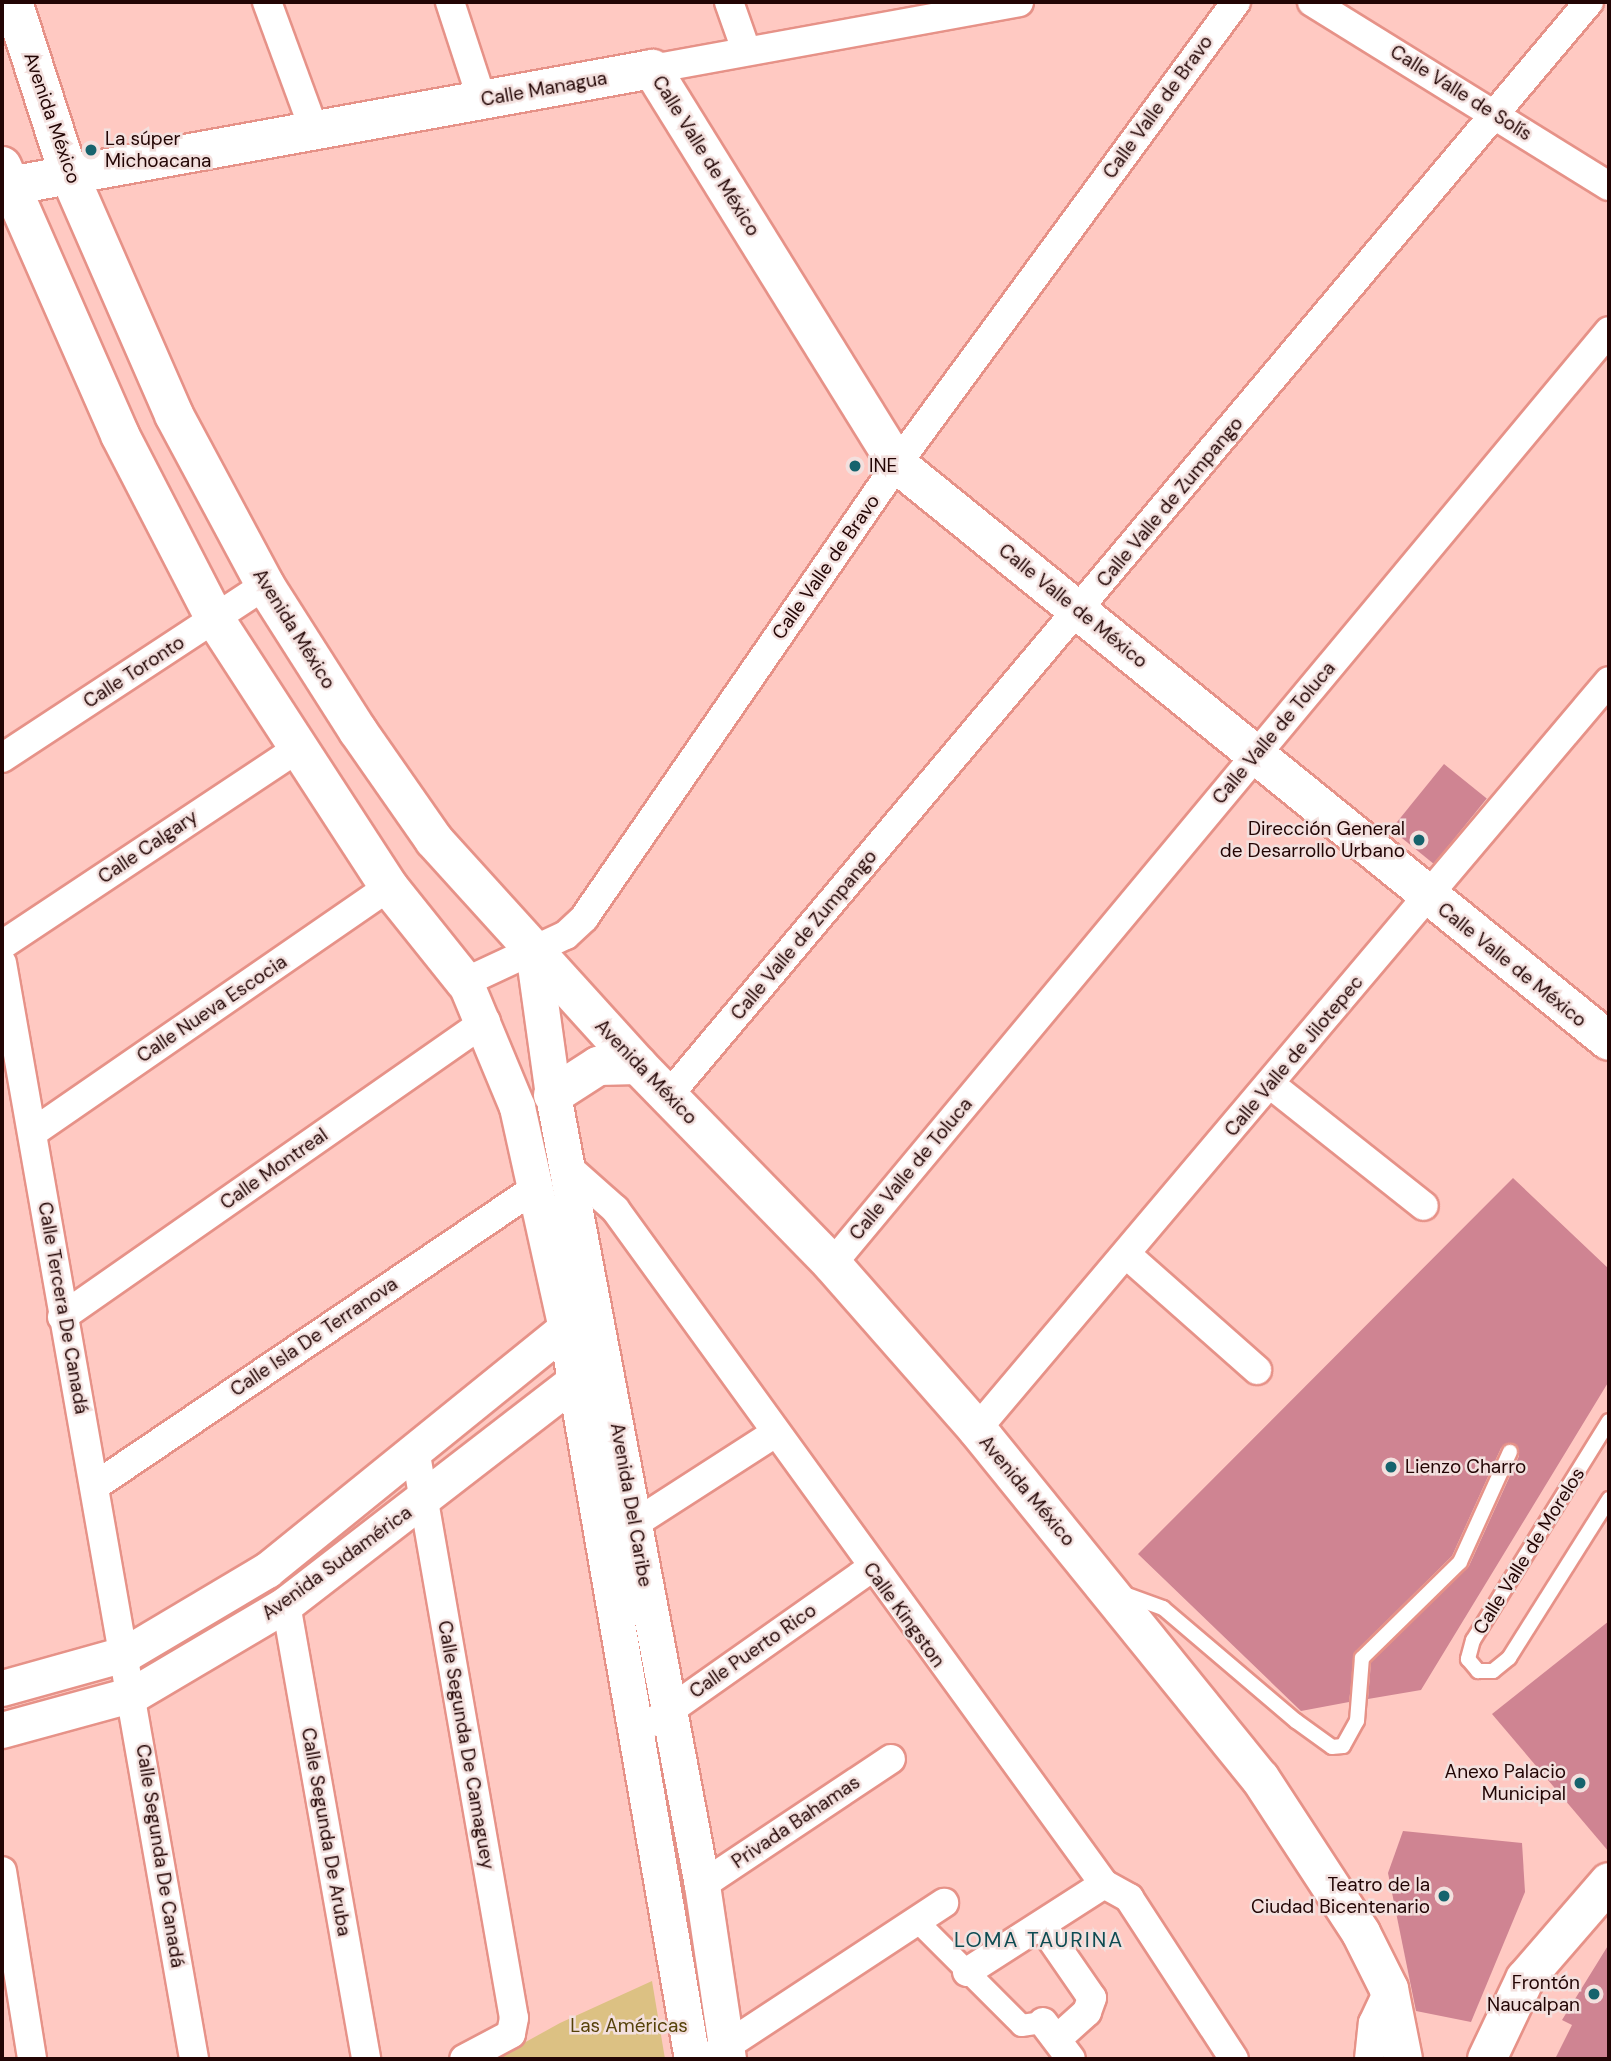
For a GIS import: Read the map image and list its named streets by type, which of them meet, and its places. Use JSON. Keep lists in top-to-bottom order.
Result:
{
  "streets": {
    "main road": ["Calle Managua", "Avenida México", "Calle Valle de México"],
    "street": [
      "Calle Valle de Solís",
      "Calle Valle de Bravo",
      "Calle Valle de Zumpango",
      "Calle Toronto",
      "Calle Valle de Toluca",
      "Calle Calgary",
      "Calle Nueva Escocia",
      "Calle Valle de Jilotepec",
      "Calle Montreal",
      "Calle Tercera De Canadá",
      "Calle Isla De Terranova",
      "Avenida Del Caribe",
      "Avenida Sudamérica",
      "Calle Kingston",
      "Calle Puerto Rico",
      "Calle Segunda De Camaguey",
      "Privada Bahamas",
      "Calle Segunda De Aruba",
      "Calle Segunda De Canadá"
    ],
    "lane": ["Calle Valle de Morelos"]
  },
  "crossings": [
    ["Calle Managua", "Avenida México"],
    ["Calle Managua", "Calle Valle de México"],
    ["Calle Valle de Solís", "Calle Valle de Zumpango"],
    ["Calle Valle de Bravo", "Avenida México"],
    ["Calle Valle de Bravo", "Calle Valle de México"],
    ["Calle Valle de Bravo", "Avenida Del Caribe"],
    ["Avenida México", "Calle Valle de Zumpango"],
    ["Avenida México", "Calle Toronto"],
    ["Avenida México", "Calle Valle de Toluca"],
    ["Avenida México", "Calle Valle de Jilotepec"],
    ["Avenida México", "Avenida Del Caribe"],
    ["Calle Valle de México", "Calle Valle de Zumpango"],
    ["Calle Valle de México", "Calle Valle de Toluca"],
    ["Calle Valle de México", "Calle Valle de Jilotepec"],
    ["Calle Nueva Escocia", "Calle Tercera De Canadá"],
    ["Calle Montreal", "Calle Tercera De Canadá"],
    ["Calle Montreal", "Avenida Del Caribe"],
    ["Calle Tercera De Canadá", "Calle Isla De Terranova"],
    ["Calle Tercera De Canadá", "Avenida Sudamérica"],
    ["Calle Tercera De Canadá", "Calle Segunda De Canadá"],
    ["Calle Isla De Terranova", "Avenida Del Caribe"],
    ["Avenida Del Caribe", "Avenida Sudamérica"],
    ["Avenida Del Caribe", "Calle Kingston"],
    ["Avenida Del Caribe", "Calle Puerto Rico"],
    ["Avenida Del Caribe", "Privada Bahamas"],
    ["Avenida Sudamérica", "Calle Segunda De Camaguey"],
    ["Avenida Sudamérica", "Calle Segunda De Aruba"],
    ["Avenida Sudamérica", "Calle Segunda De Canadá"],
    ["Calle Kingston", "Calle Puerto Rico"]
  ],
  "districts": ["LOMA TAURINA"],
  "parks": ["Las Américas"],
  "places": [
    "La súper Michoacana",
    "INE",
    "Dirección General de Desarrollo Urbano",
    "Lienzo Charro",
    "Anexo Palacio Municipal",
    "Teatro de la Ciudad Bicentenario",
    "Frontón Naucalpan"
  ]
}
